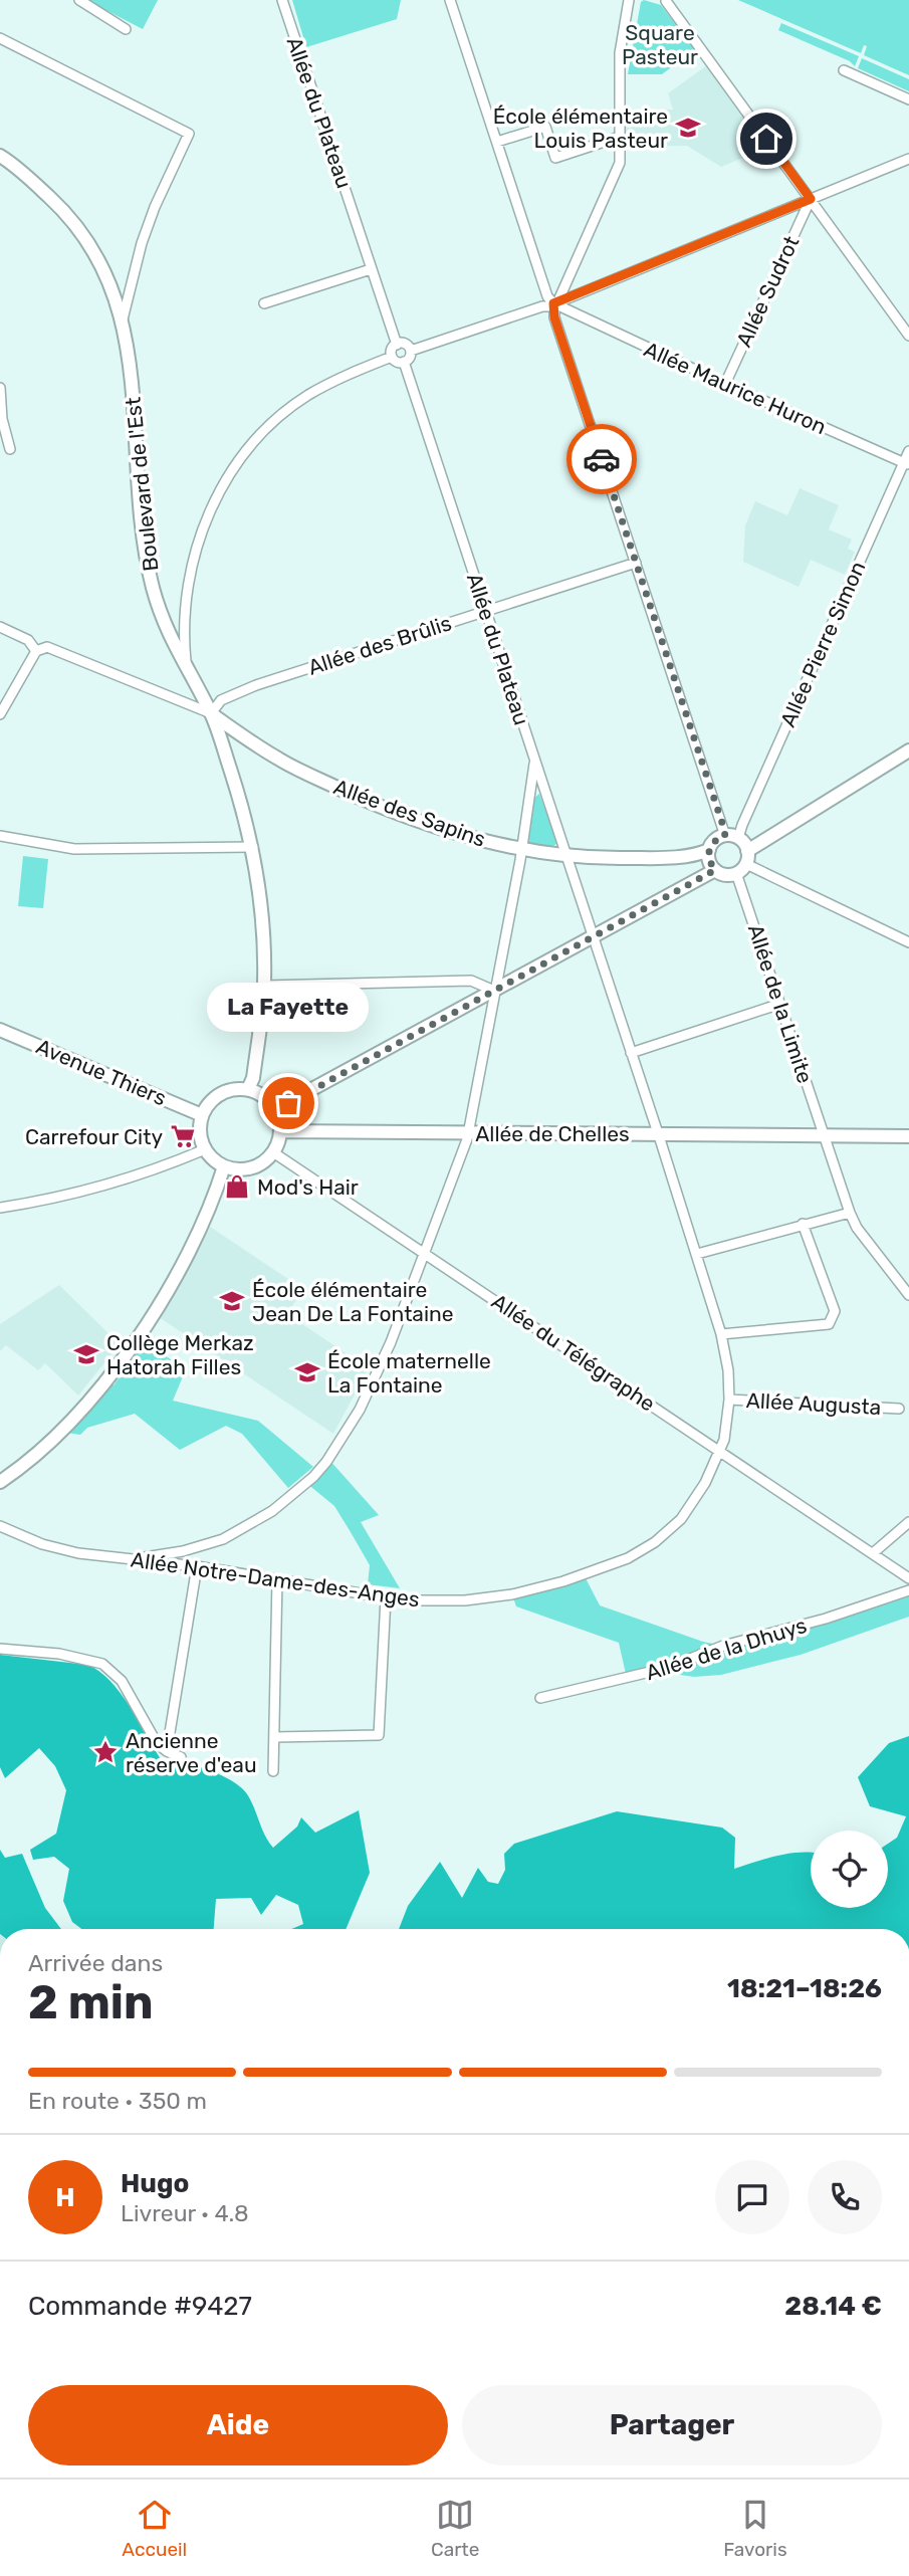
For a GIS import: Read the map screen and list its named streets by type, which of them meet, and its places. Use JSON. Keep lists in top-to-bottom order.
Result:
{
  "streets": {
    "main road": [
      "Boulevard de l'Est",
      "Allée des Sapins",
      "Avenue Thiers",
      "Allée de Chelles"
    ],
    "street": [
      "Allée du Plateau",
      "Allée Sudrot",
      "Allée Maurice Huron",
      "Allée Pierre Simon",
      "Allée des Brûlis",
      "Allée de la Limite",
      "Allée du Télégraphe",
      "Allée Augusta",
      "Allée Notre-Dame-des-Anges",
      "Allée de la Dhuys"
    ]
  },
  "crossings": [
    ["Allée du Plateau", "Allée des Brûlis"],
    ["Allée du Plateau", "Allée des Sapins"],
    ["Allée du Plateau", "Allée Notre-Dame-des-Anges"],
    ["Allée Sudrot", "Allée Maurice Huron"],
    ["Allée Maurice Huron", "Allée Pierre Simon"],
    ["Boulevard de l'Est", "Allée des Brûlis"],
    ["Boulevard de l'Est", "Allée des Sapins"],
    ["Boulevard de l'Est", "Avenue Thiers"],
    ["Boulevard de l'Est", "Allée de Chelles"],
    ["Boulevard de l'Est", "Allée du Télégraphe"],
    ["Allée Pierre Simon", "Allée des Sapins"],
    ["Allée Pierre Simon", "Allée de la Limite"],
    ["Allée des Brûlis", "Allée des Sapins"],
    ["Allée des Sapins", "Allée de la Limite"],
    ["Allée de la Limite", "Allée de Chelles"],
    ["Avenue Thiers", "Allée de Chelles"],
    ["Avenue Thiers", "Allée du Télégraphe"],
    ["Allée de Chelles", "Allée du Télégraphe"],
    ["Allée de Chelles", "Allée Notre-Dame-des-Anges"],
    ["Allée du Télégraphe", "Allée Notre-Dame-des-Anges"],
    ["Allée Augusta", "Allée Notre-Dame-des-Anges"]
  ],
  "parks": ["Square Pasteur"],
  "places": {
    "school or university": [
      "École élémentaire Louis Pasteur",
      "École élémentaire Jean De La Fontaine",
      "Collège Merkaz Hatorah Filles",
      "École maternelle La Fontaine"
    ],
    "other": ["La Fayette"],
    "supermarket": ["Carrefour City"],
    "shop": ["Mod's Hair"],
    "place": ["Ancienne réserve d'eau"]
  },
  "page": {
    "bubble": "La Fayette",
    "heading": ["2 min", "Arrivée dans", "18:21–18:26"],
    "panel": [
      "Hugo",
      "Livreur · 4.8",
      "Commande #9427",
      "28.14 €"
    ],
    "bar": "En route · 350 m",
    "round": "H",
    "buttons": ["Aide", "Partager"],
    "tabs": ["Accueil", "Carte", "Favoris"]
  }
}
